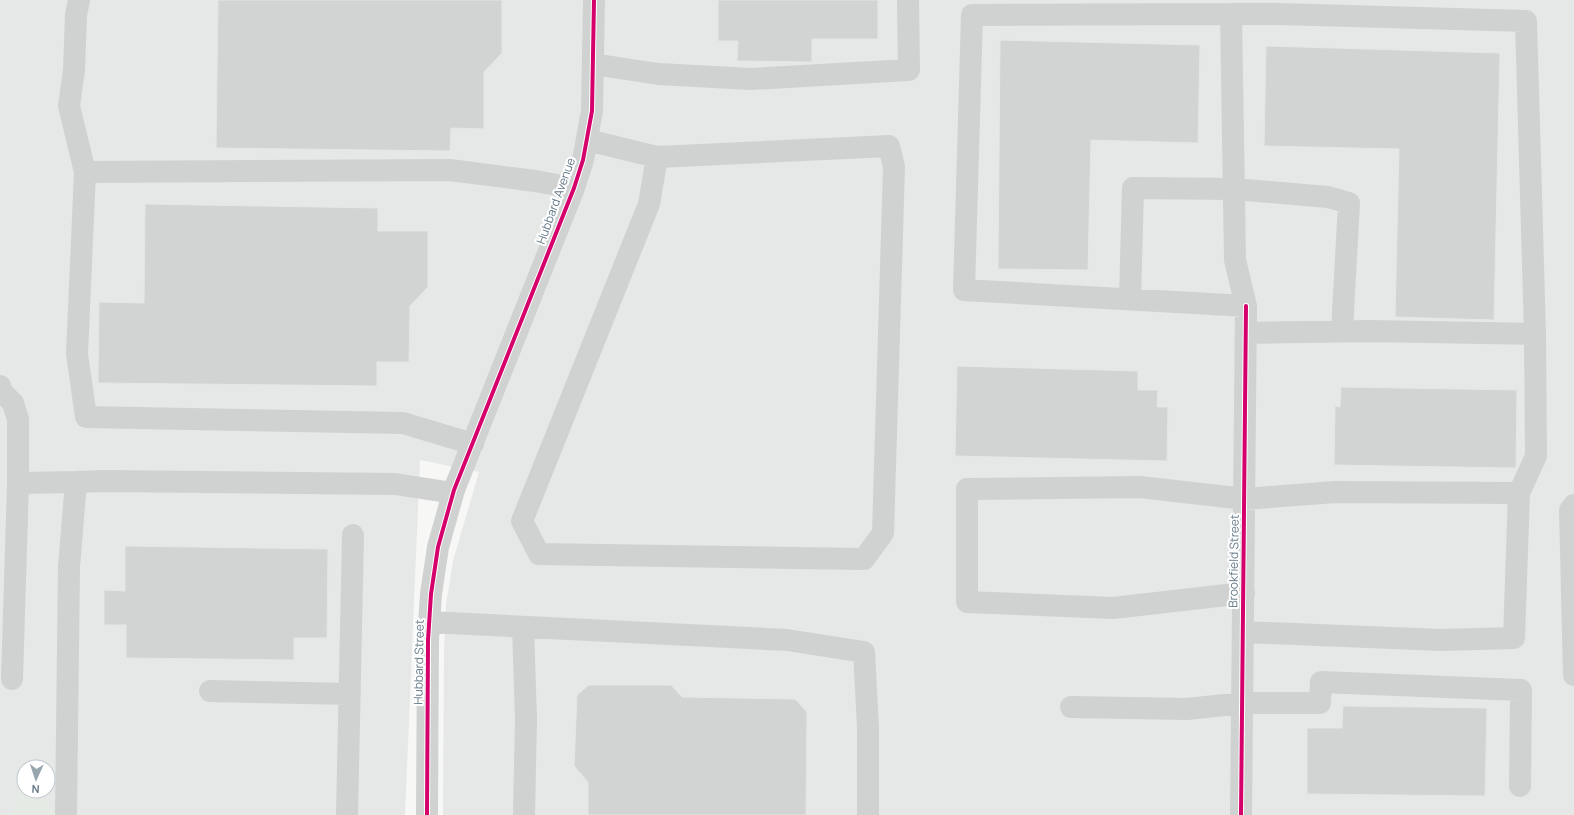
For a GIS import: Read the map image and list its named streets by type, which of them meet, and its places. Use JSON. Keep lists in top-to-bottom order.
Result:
{
  "streets": {
    "street": ["Hubbard Avenue", "Brookfield Street", "Hubbard Street"]
  },
  "crossings": [
    ["Hubbard Avenue", "Hubbard Street"]
  ],
  "north": "bottom"
}
